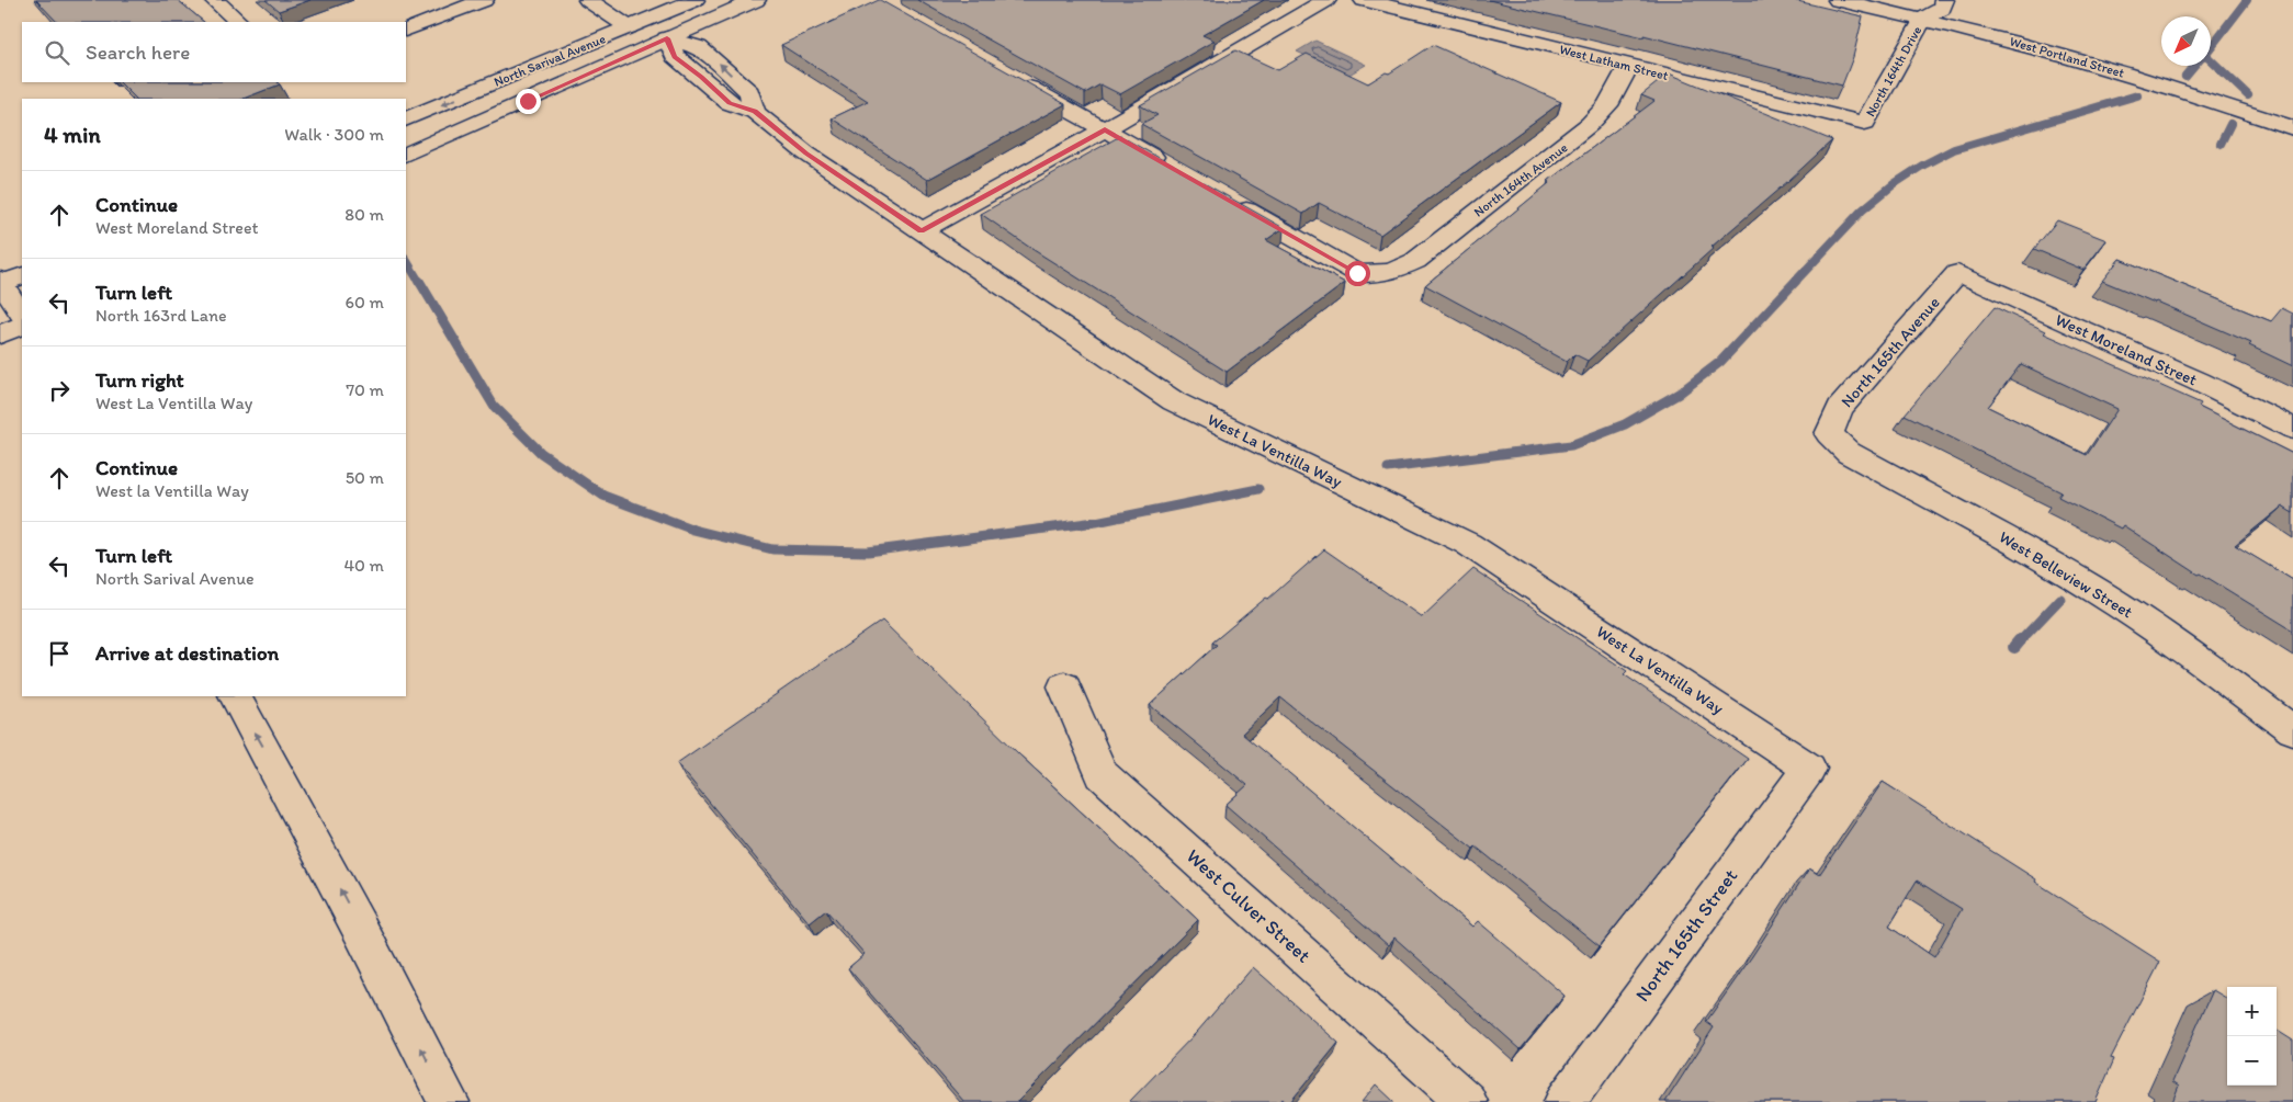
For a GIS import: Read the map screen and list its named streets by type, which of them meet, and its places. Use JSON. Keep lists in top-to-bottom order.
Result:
{
  "streets": {
    "street": [
      "West Portland Street",
      "North Sarival Avenue",
      "West Latham Street",
      "North 164th Drive",
      "North 164th Avenue",
      "West Moreland Street",
      "North 165th Avenue",
      "West La Ventilla Way",
      "West Belleview Street",
      "West Culver Street",
      "North 165th Street"
    ]
  },
  "crossings": [
    ["West Portland Street", "North 164th Drive"],
    ["North Sarival Avenue", "West La Ventilla Way"],
    ["West Latham Street", "North 164th Drive"],
    ["West Latham Street", "North 164th Avenue"],
    ["West Moreland Street", "North 165th Avenue"],
    ["North 165th Avenue", "West Belleview Street"],
    ["West La Ventilla Way", "North 165th Street"]
  ],
  "north": "bottom left",
  "page": {
    "search": "Search here",
    "heading": ["4 min", "Walk · 300 m"],
    "list": [
      ["Continue", "West Moreland Street", "80 m"],
      ["Turn left", "North 163rd Lane", "60 m"],
      ["Turn right", "West La Ventilla Way", "70 m"],
      ["Continue", "West la Ventilla Way", "50 m"],
      ["Turn left", "North Sarival Avenue", "40 m"],
      "Arrive at destination"
    ],
    "map_buttons": ["+", "−"]
  }
}
